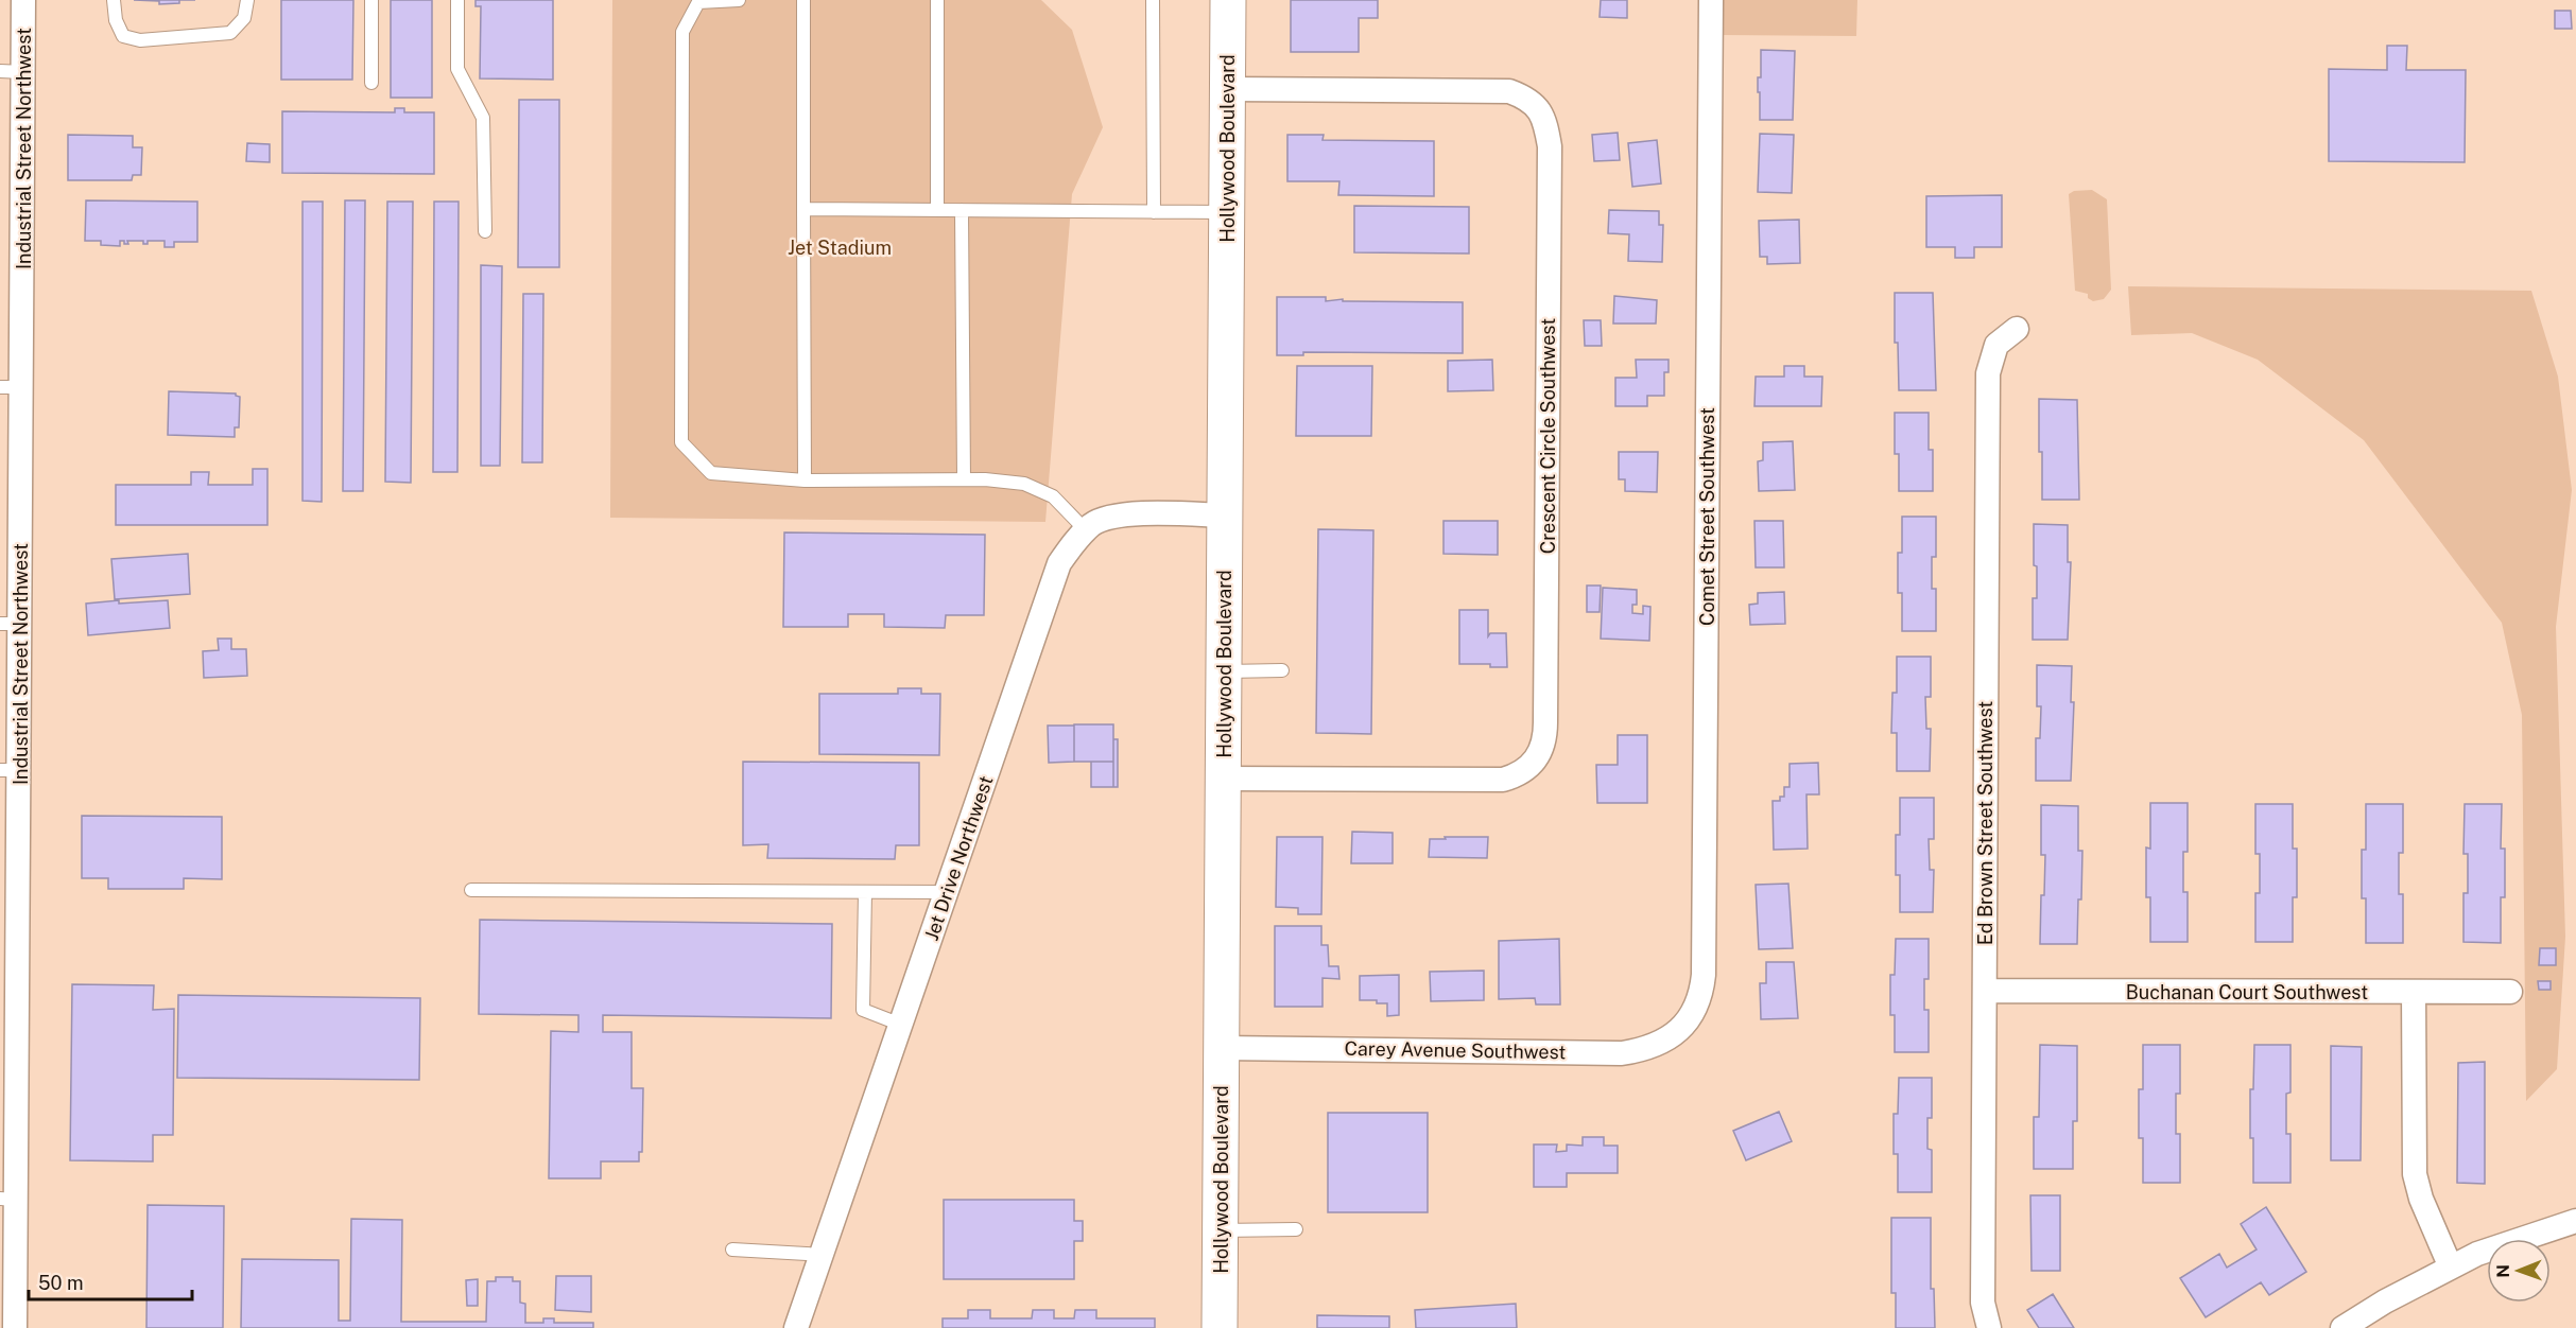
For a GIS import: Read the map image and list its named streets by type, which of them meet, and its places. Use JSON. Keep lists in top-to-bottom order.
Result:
{
  "streets": {
    "street": [
      "Industrial Street Northwest",
      "Hollywood Boulevard",
      "Crescent Circle Southwest",
      "Comet Street Southwest",
      "Ed Brown Street Southwest",
      "Jet Drive Northwest",
      "Buchanan Court Southwest",
      "Carey Avenue Southwest"
    ]
  },
  "crossings": [
    ["Hollywood Boulevard", "Crescent Circle Southwest"],
    ["Hollywood Boulevard", "Jet Drive Northwest"],
    ["Hollywood Boulevard", "Carey Avenue Southwest"],
    ["Comet Street Southwest", "Carey Avenue Southwest"],
    ["Ed Brown Street Southwest", "Buchanan Court Southwest"]
  ],
  "parks": ["Jet Stadium"],
  "scale_bar": "50 m",
  "north": "left"
}
